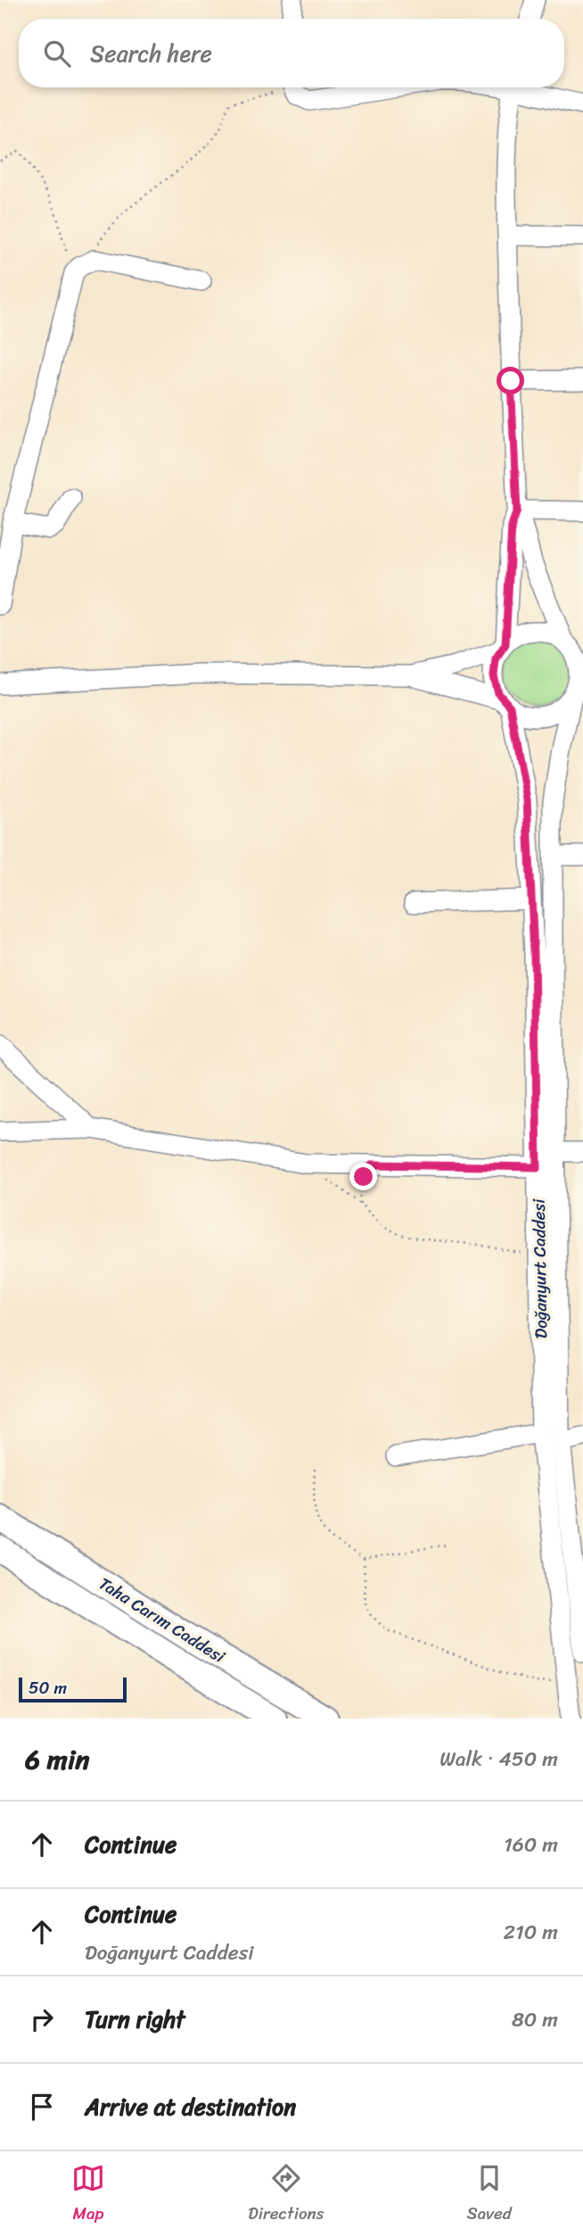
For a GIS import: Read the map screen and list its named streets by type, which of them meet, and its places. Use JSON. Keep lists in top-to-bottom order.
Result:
{
  "streets": {
    "main road": ["Taha Carım Caddesi"],
    "street": ["Doğanyurt Caddesi"]
  },
  "scale_bar": "50 m",
  "page": {
    "search": "Search here",
    "scale": "50 m",
    "heading": ["6 min", "Walk · 450 m"],
    "list": [
      ["Continue", "160 m"],
      ["Continue", "Doğanyurt Caddesi", "210 m"],
      ["Turn right", "80 m"],
      "Arrive at destination"
    ],
    "nav": ["Map", "Directions", "Saved"]
  }
}
